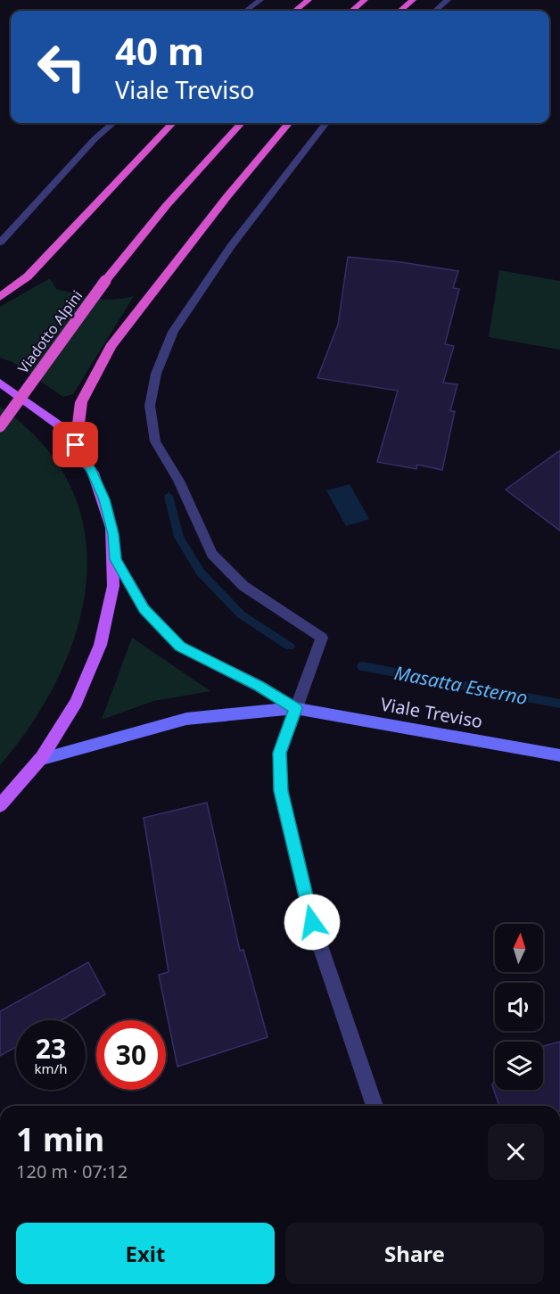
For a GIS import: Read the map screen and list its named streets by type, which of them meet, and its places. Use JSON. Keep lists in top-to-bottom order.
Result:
{
  "streets": {
    "highway": ["Viadotto Alpini"],
    "main road": ["Viale Treviso"]
  },
  "water": ["Masatta Esterno"],
  "north": "top",
  "page": {
    "turn": ["40 m", "Viale Treviso"],
    "speed": "23 km/h",
    "limit": "30",
    "heading": ["1 min", "120 m · 07:12"],
    "buttons": ["Exit", "Share"]
  }
}
